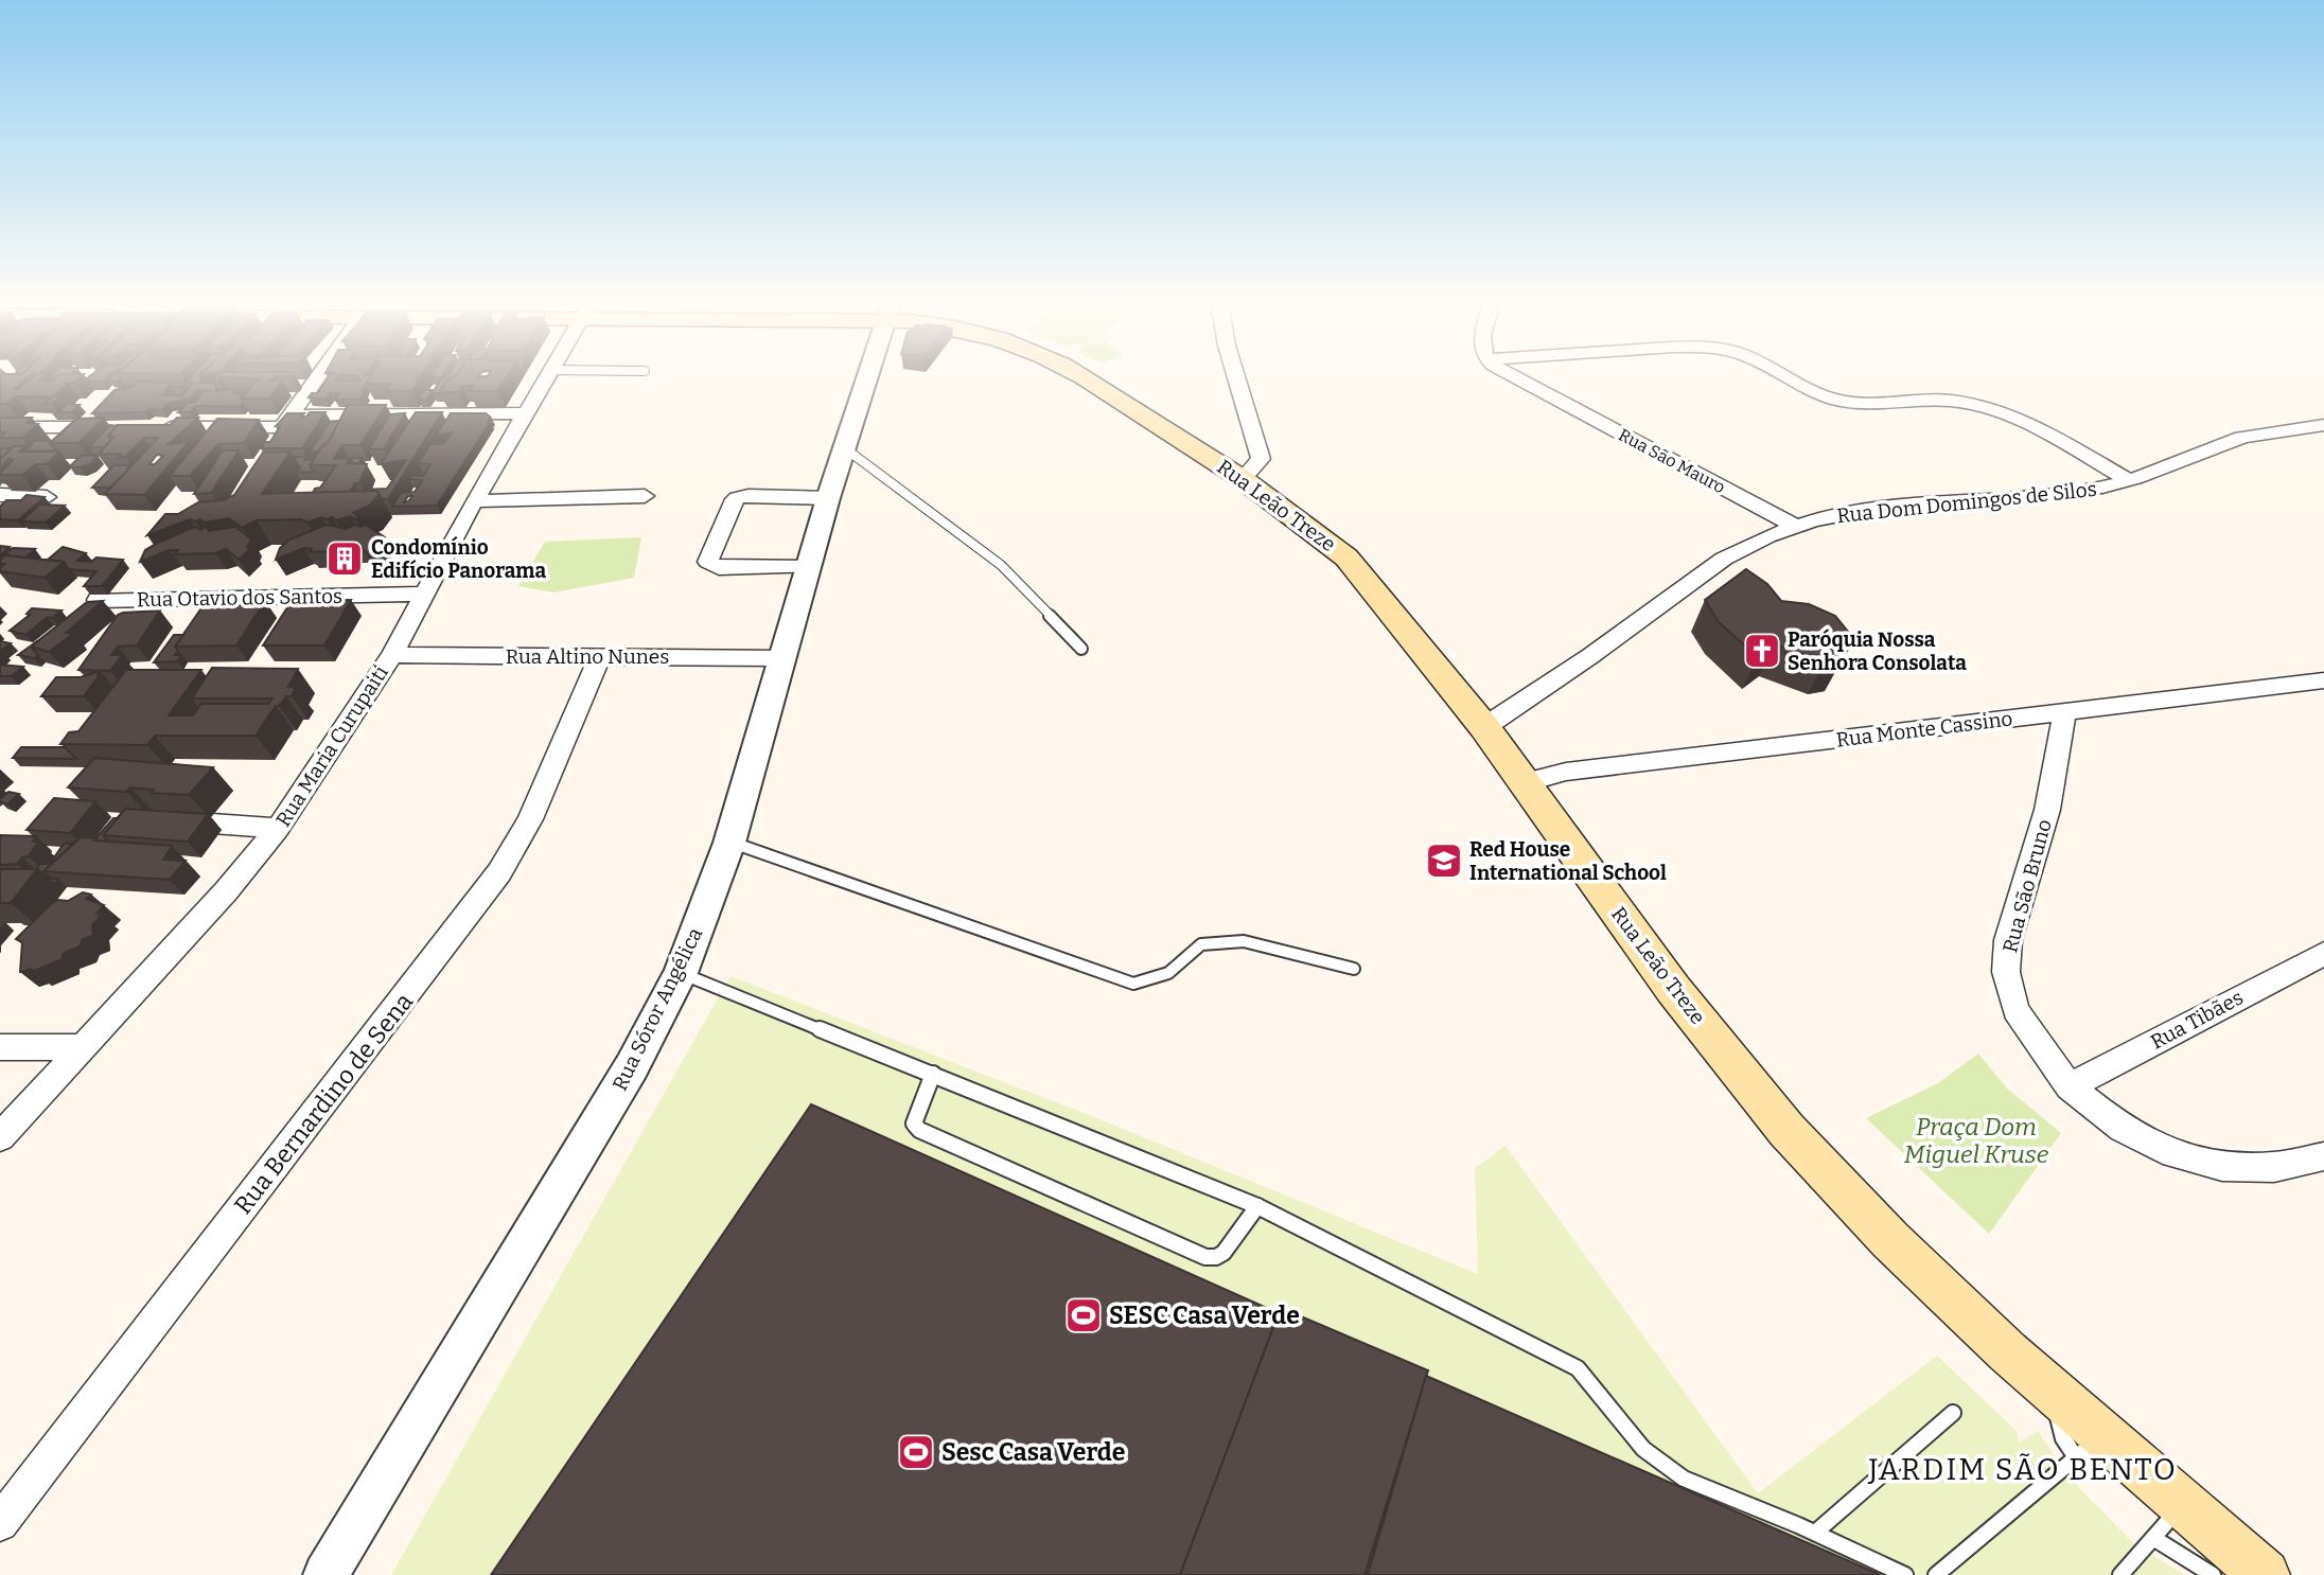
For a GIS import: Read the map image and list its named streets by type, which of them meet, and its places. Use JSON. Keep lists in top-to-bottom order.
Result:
{
  "streets": {
    "main road": ["Rua Leão Treze"],
    "street": [
      "Rua São Mauro",
      "Rua Dom Domingos de Silos",
      "Rua Otavio dos Santos",
      "Rua Altino Nunes",
      "Rua Monte Cassino",
      "Rua Maria Curupaiti",
      "Rua São Bruno",
      "Rua Sóror Angélica",
      "Rua Tibães",
      "Rua Bernardino de Sena"
    ]
  },
  "crossings": [
    ["Rua São Mauro", "Rua Dom Domingos de Silos"],
    ["Rua Dom Domingos de Silos", "Rua Leão Treze"],
    ["Rua Leão Treze", "Rua Monte Cassino"],
    ["Rua Otavio dos Santos", "Rua Maria Curupaiti"],
    ["Rua Altino Nunes", "Rua Maria Curupaiti"],
    ["Rua Altino Nunes", "Rua Sóror Angélica"],
    ["Rua Altino Nunes", "Rua Bernardino de Sena"],
    ["Rua Monte Cassino", "Rua São Bruno"],
    ["Rua São Bruno", "Rua Tibães"]
  ],
  "districts": ["JARDIM SÃO BENTO"],
  "parks": ["Praça Dom Miguel Kruse"],
  "places": {
    "building": ["Condomínio Edifício Panorama"],
    "church": ["Paróquia Nossa Senhora Consolata"],
    "school or university": ["Red House International School"],
    "sports": ["SESC Casa Verde", "Sesc Casa Verde"]
  }
}
